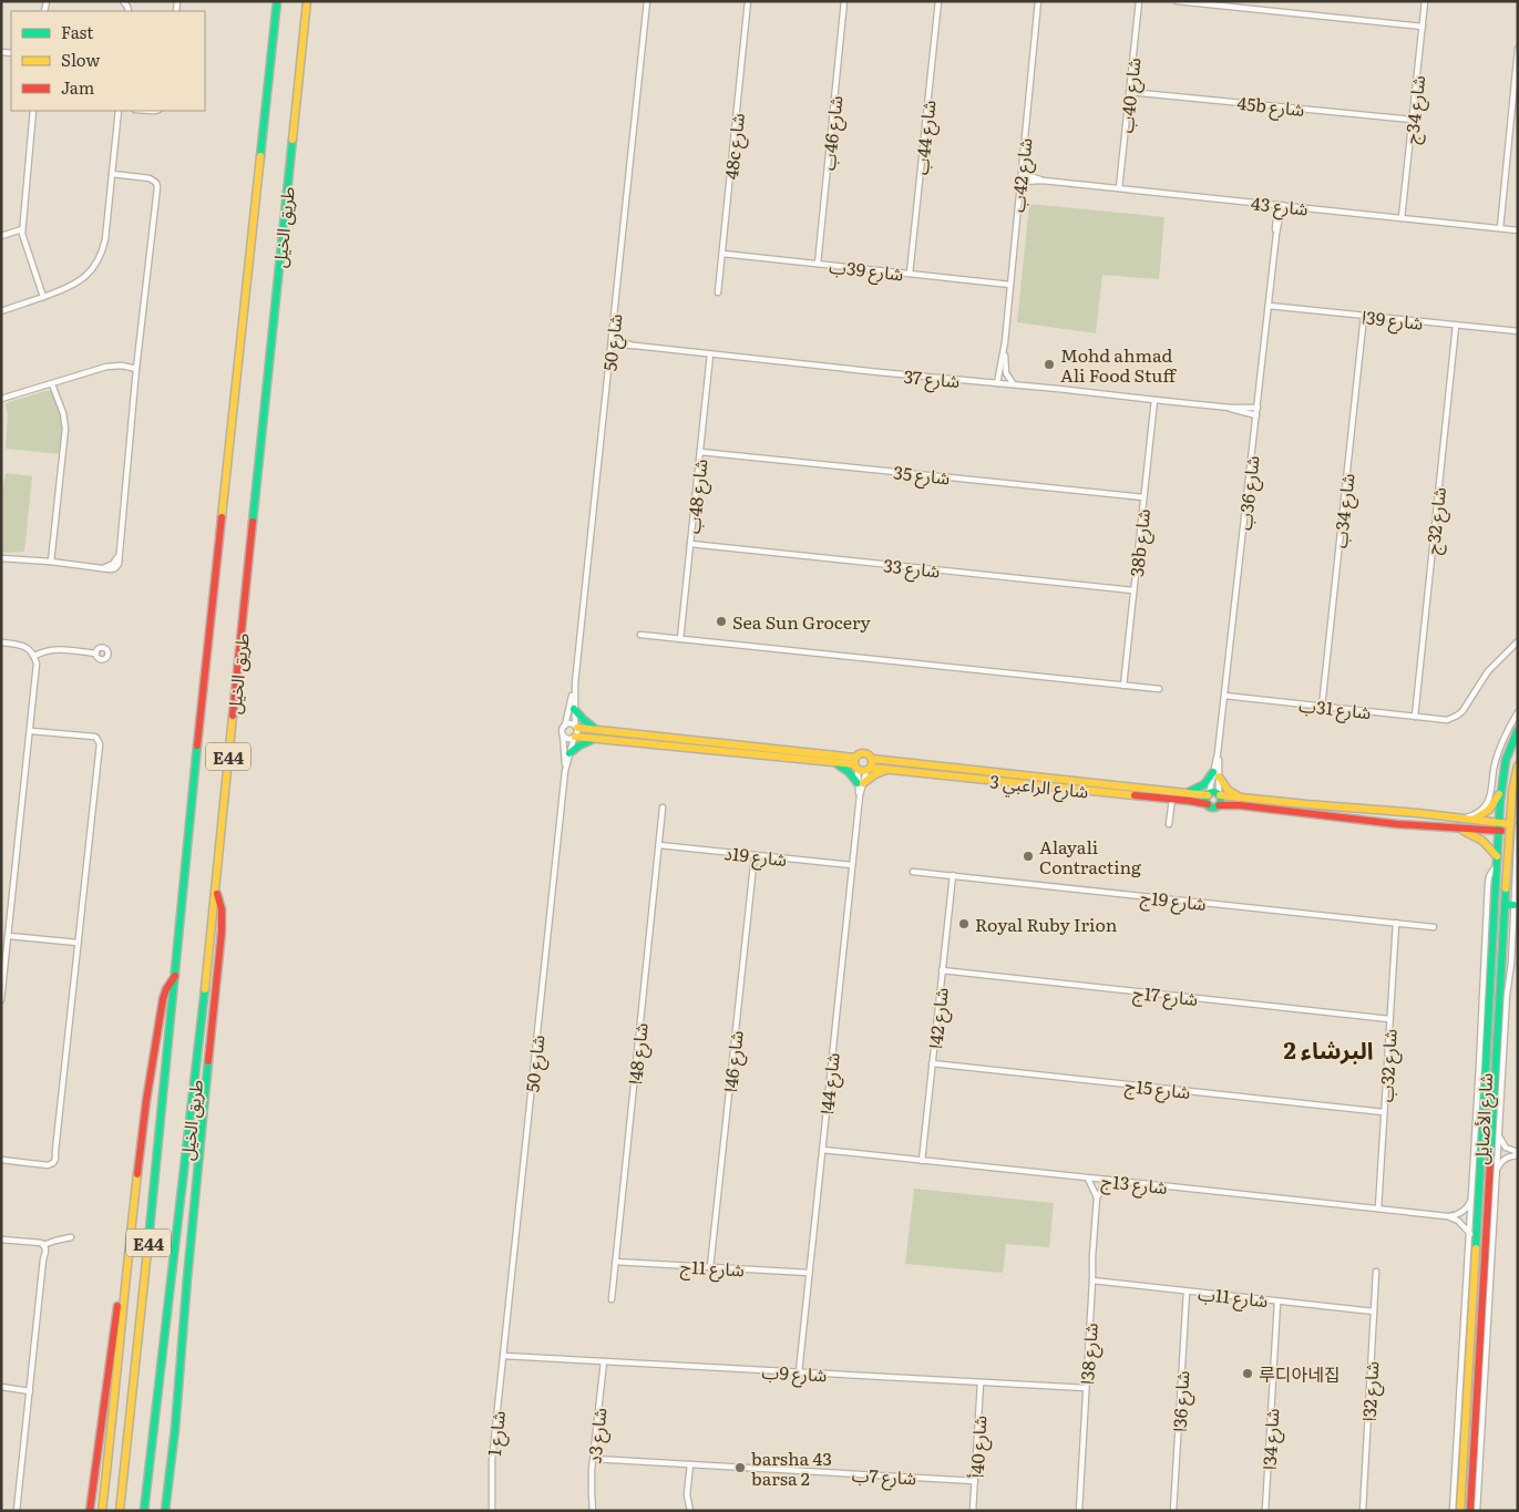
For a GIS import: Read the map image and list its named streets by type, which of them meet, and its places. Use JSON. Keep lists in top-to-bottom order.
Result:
{
  "streets": {
    "main road": [
      "طريق الخيل",
      "E44",
      "شارع الراعبي 3",
      "شارع الأصايل"
    ],
    "street": [
      "شارع 40ب",
      "45b شارع",
      "شارع 34ج",
      "شارع 46ب",
      "شارع 44ب",
      "48c شارع",
      "شارع 42ب",
      "شارع 43",
      "شارع 39ب",
      "شارع 39ا",
      "شارع 50",
      "شارع 37",
      "شارع 35",
      "شارع 36ب",
      "شارع 48ب",
      "شارع 34ب",
      "شارع 32ج",
      "38b شارع",
      "شارع 33",
      "شارع 31ب",
      "شارع 19د",
      "شارع 19ج",
      "شارع 17ج",
      "شارع 42ا",
      "شارع 48ا",
      "شارع 46ا",
      "شارع 32ب",
      "شارع 44ا",
      "شارع 15ج",
      "شارع 13ج",
      "شارع 11ج",
      "شارع 11ب",
      "شارع 38ا",
      "شارع 9ب",
      "شارع 32ا",
      "شارع 36ا",
      "شارع 1",
      "شارع 3د",
      "شارع 34ا",
      "شارع 40أ",
      "شارع 7ب"
    ]
  },
  "crossings": [
    ["شارع 40ب", "45b شارع"],
    ["شارع 40ب", "شارع 43"],
    ["45b شارع", "شارع 34ج"],
    ["شارع 34ج", "شارع 43"],
    ["شارع 46ب", "شارع 39ب"],
    ["شارع 44ب", "شارع 39ب"],
    ["48c شارع", "شارع 39ب"],
    ["شارع 42ب", "شارع 43"],
    ["شارع 42ب", "شارع 39ب"],
    ["شارع 42ب", "شارع 37"],
    ["شارع 43", "شارع 36ب"],
    ["شارع 39ا", "شارع 36ب"],
    ["شارع 39ا", "شارع 34ب"],
    ["شارع 39ا", "شارع 32ج"],
    ["شارع 50", "شارع 37"],
    ["شارع 50", "شارع 9ب"],
    ["شارع 50", "شارع 1"],
    ["شارع 37", "شارع 36ب"],
    ["شارع 37", "شارع 48ب"],
    ["شارع 37", "38b شارع"],
    ["شارع 35", "شارع 48ب"],
    ["شارع 35", "38b شارع"],
    ["شارع 36ب", "شارع 31ب"],
    ["شارع 36ب", "شارع الراعبي 3"],
    ["شارع 48ب", "شارع 33"],
    ["شارع 34ب", "شارع 31ب"],
    ["شارع 32ج", "شارع 31ب"],
    ["38b شارع", "شارع 33"],
    ["شارع الراعبي 3", "شارع 44ا"],
    ["شارع 19د", "شارع 48ا"],
    ["شارع 19د", "شارع 46ا"],
    ["شارع 19د", "شارع 44ا"],
    ["شارع 19ج", "شارع 42ا"],
    ["شارع 19ج", "شارع 32ب"],
    ["شارع 17ج", "شارع 42ا"],
    ["شارع 17ج", "شارع 32ب"],
    ["شارع 42ا", "شارع 15ج"],
    ["شارع 42ا", "شارع 13ج"],
    ["شارع 48ا", "شارع 11ج"],
    ["شارع 46ا", "شارع 11ج"],
    ["شارع 32ب", "شارع 15ج"],
    ["شارع 32ب", "شارع 13ج"],
    ["شارع 44ا", "شارع 13ج"],
    ["شارع 44ا", "شارع 11ج"],
    ["شارع 44ا", "شارع 9ب"],
    ["شارع 13ج", "شارع 38ا"],
    ["شارع 11ب", "شارع 38ا"],
    ["شارع 11ب", "شارع 32ا"],
    ["شارع 11ب", "شارع 36ا"],
    ["شارع 11ب", "شارع 34ا"],
    ["شارع 38ا", "شارع 9ب"],
    ["شارع 9ب", "شارع 1"],
    ["شارع 9ب", "شارع 3د"],
    ["شارع 9ب", "شارع 40أ"],
    ["شارع 3د", "شارع 7ب"],
    ["شارع 40أ", "شارع 7ب"]
  ],
  "districts": ["البرشاء 2"],
  "places": [
    "Mohd ahmad Ali Food Stuff",
    "Sea Sun Grocery",
    "Alayali Contracting",
    "Royal Ruby Irion",
    "루디아네집",
    "barsha 43 barsa 2"
  ],
  "legend": ["Fast", "Slow", "Jam"]
}
